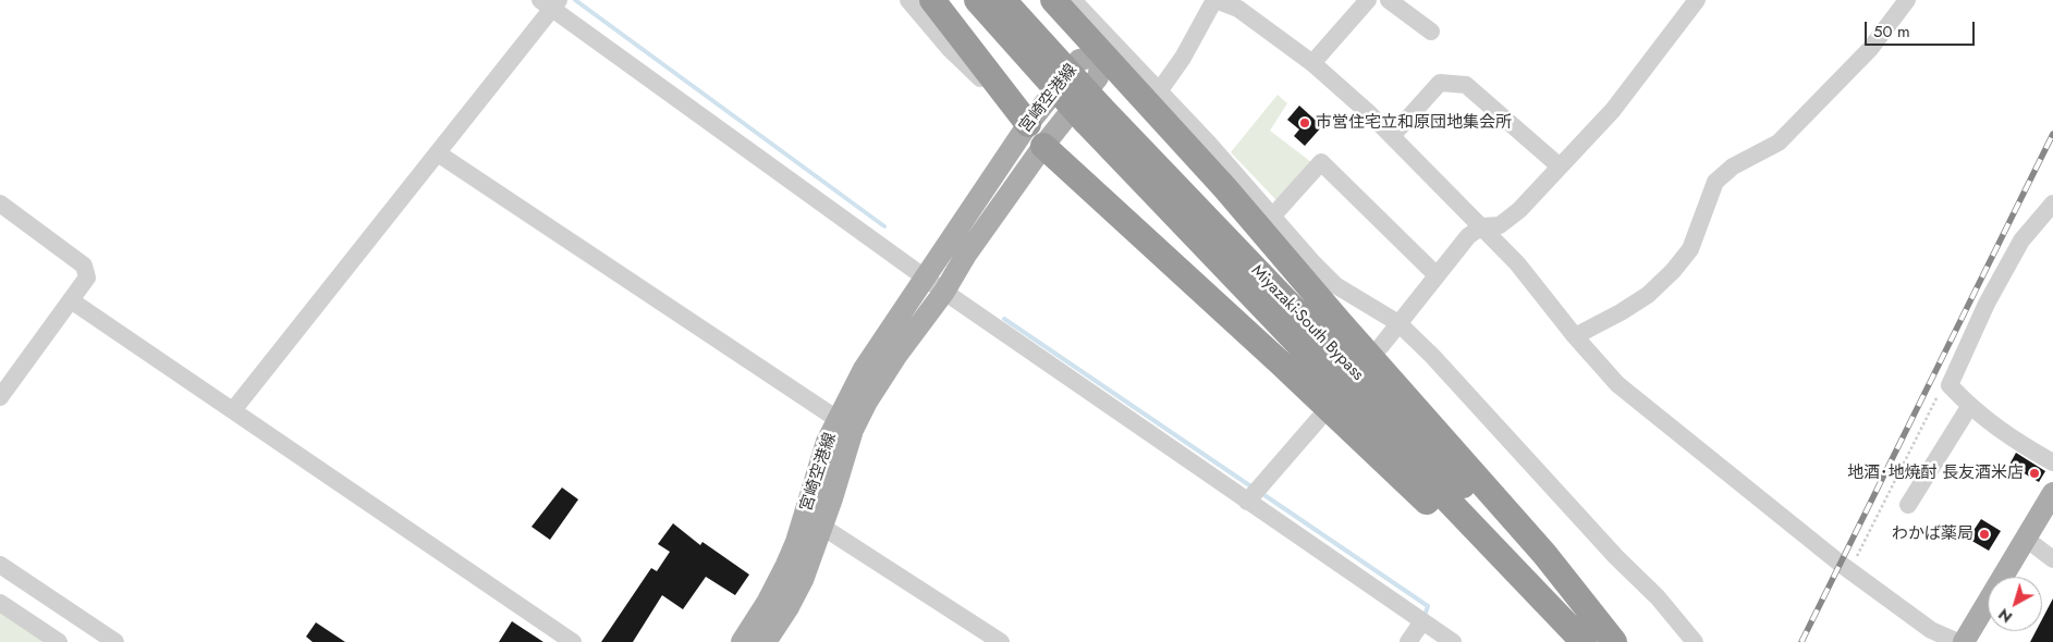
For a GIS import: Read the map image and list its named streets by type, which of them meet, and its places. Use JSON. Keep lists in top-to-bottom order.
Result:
{
  "streets": {
    "highway": ["Miyazaki-South Bypass"],
    "main road": ["宮崎空港線"]
  },
  "places": ["市営住宅立和原団地集会所", "地酒･地焼酎 長友酒米店", "わかば薬局"],
  "scale_bar": "50 m",
  "north": "bottom left"
}
